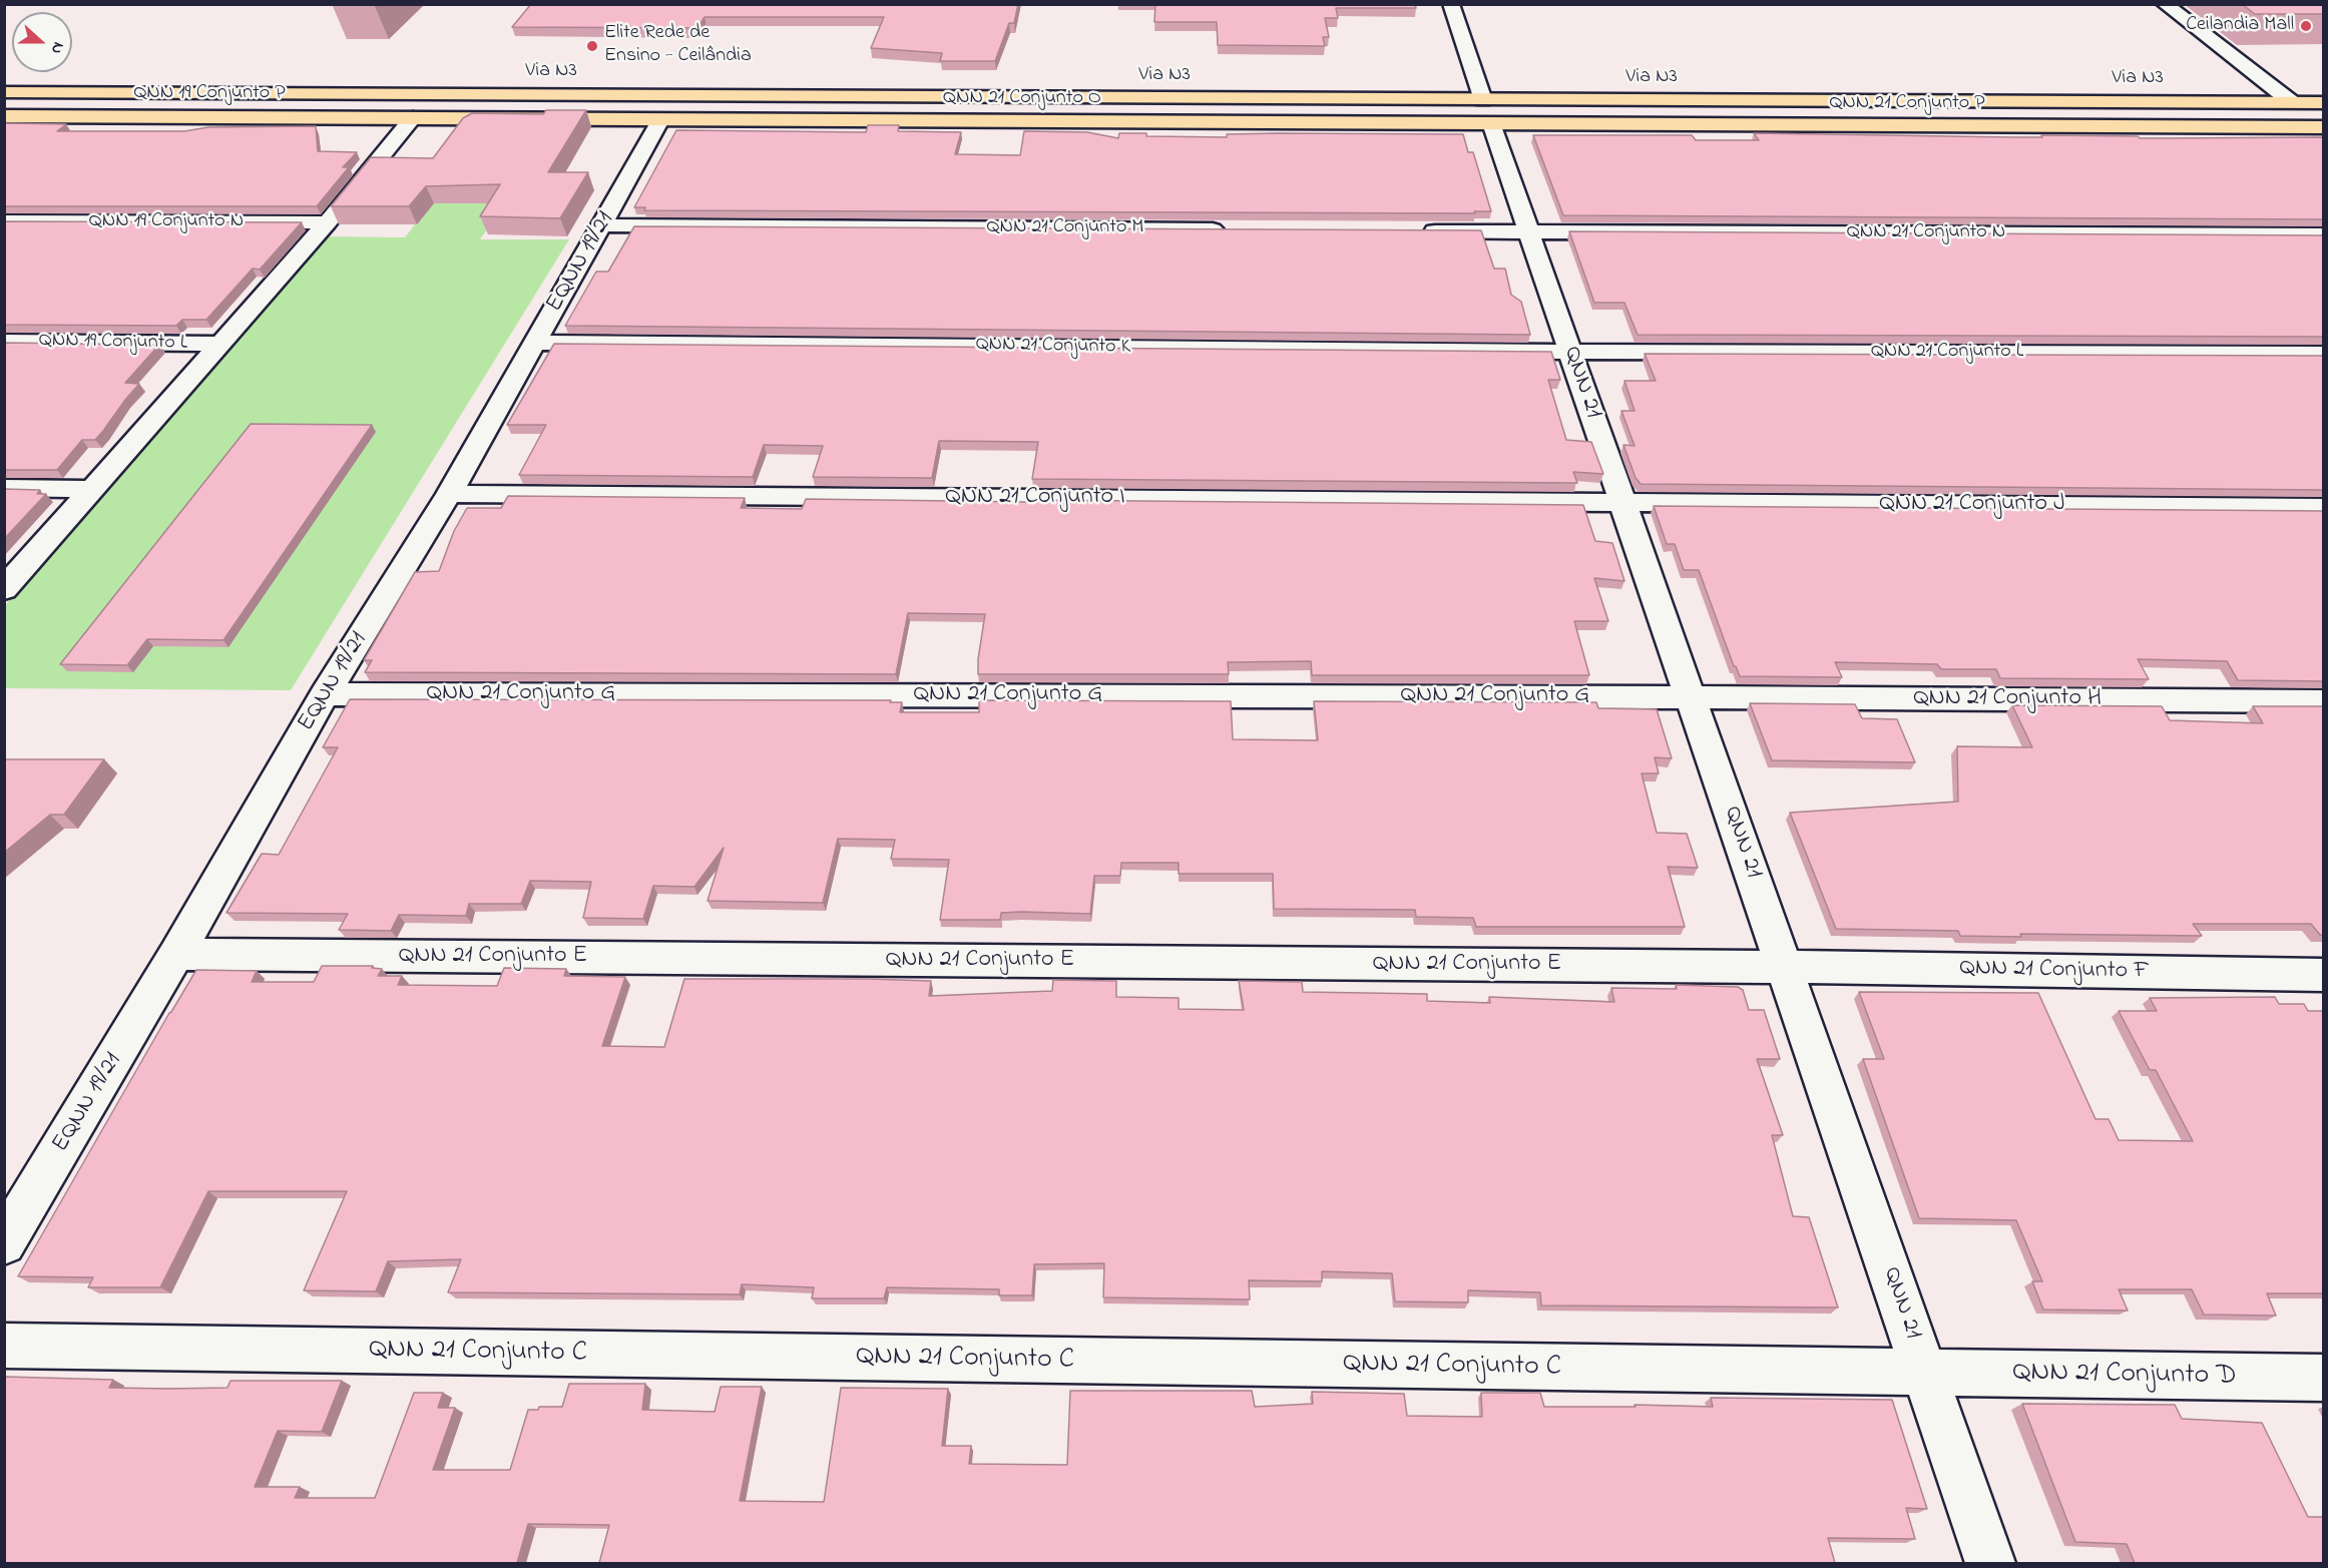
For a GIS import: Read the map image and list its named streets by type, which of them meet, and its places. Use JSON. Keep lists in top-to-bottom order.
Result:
{
  "streets": {
    "main road": [
      "Via N3",
      "QNN 19 Conjunto P",
      "QNN 21 Conjunto O",
      "QNN 21 Conjunto P"
    ],
    "street": [
      "QNN 19 Conjunto N",
      "QNN 21 Conjunto M",
      "QNN 21 Conjunto N",
      "EQNN 19/21",
      "QNN 19 Conjunto L",
      "QNN 21 Conjunto K",
      "QNN 21 Conjunto L",
      "QNN 21",
      "QNN 21 Conjunto I",
      "QNN 21 Conjunto J",
      "QNN 21 Conjunto G",
      "QNN 21 Conjunto H",
      "QNN 21 Conjunto E",
      "QNN 21 Conjunto F",
      "QNN 21 Conjunto C",
      "QNN 21 Conjunto D"
    ]
  },
  "crossings": [
    ["Via N3", "QNN 19 Conjunto P"],
    ["Via N3", "QNN 21 Conjunto O"],
    ["Via N3", "QNN 21 Conjunto P"],
    ["Via N3", "EQNN 19/21"],
    ["Via N3", "QNN 21"],
    ["QNN 21 Conjunto O", "QNN 21 Conjunto P"],
    ["QNN 21 Conjunto O", "EQNN 19/21"],
    ["QNN 21 Conjunto O", "QNN 21"],
    ["QNN 21 Conjunto P", "QNN 21"],
    ["QNN 21 Conjunto M", "EQNN 19/21"],
    ["QNN 21 Conjunto N", "QNN 21"],
    ["EQNN 19/21", "QNN 21 Conjunto K"],
    ["EQNN 19/21", "QNN 21 Conjunto I"],
    ["EQNN 19/21", "QNN 21 Conjunto G"],
    ["EQNN 19/21", "QNN 21 Conjunto E"],
    ["QNN 21 Conjunto K", "QNN 21 Conjunto L"],
    ["QNN 21 Conjunto K", "QNN 21"],
    ["QNN 21 Conjunto L", "QNN 21"],
    ["QNN 21", "QNN 21 Conjunto I"],
    ["QNN 21", "QNN 21 Conjunto J"],
    ["QNN 21", "QNN 21 Conjunto G"],
    ["QNN 21", "QNN 21 Conjunto H"],
    ["QNN 21", "QNN 21 Conjunto E"],
    ["QNN 21", "QNN 21 Conjunto F"],
    ["QNN 21", "QNN 21 Conjunto C"],
    ["QNN 21", "QNN 21 Conjunto D"],
    ["QNN 21 Conjunto I", "QNN 21 Conjunto J"],
    ["QNN 21 Conjunto G", "QNN 21 Conjunto H"],
    ["QNN 21 Conjunto E", "QNN 21 Conjunto F"],
    ["QNN 21 Conjunto C", "QNN 21 Conjunto D"]
  ],
  "places": ["Ceilandia Mall", "Elite Rede de Ensino - Ceilândia"],
  "north": "right"
}
